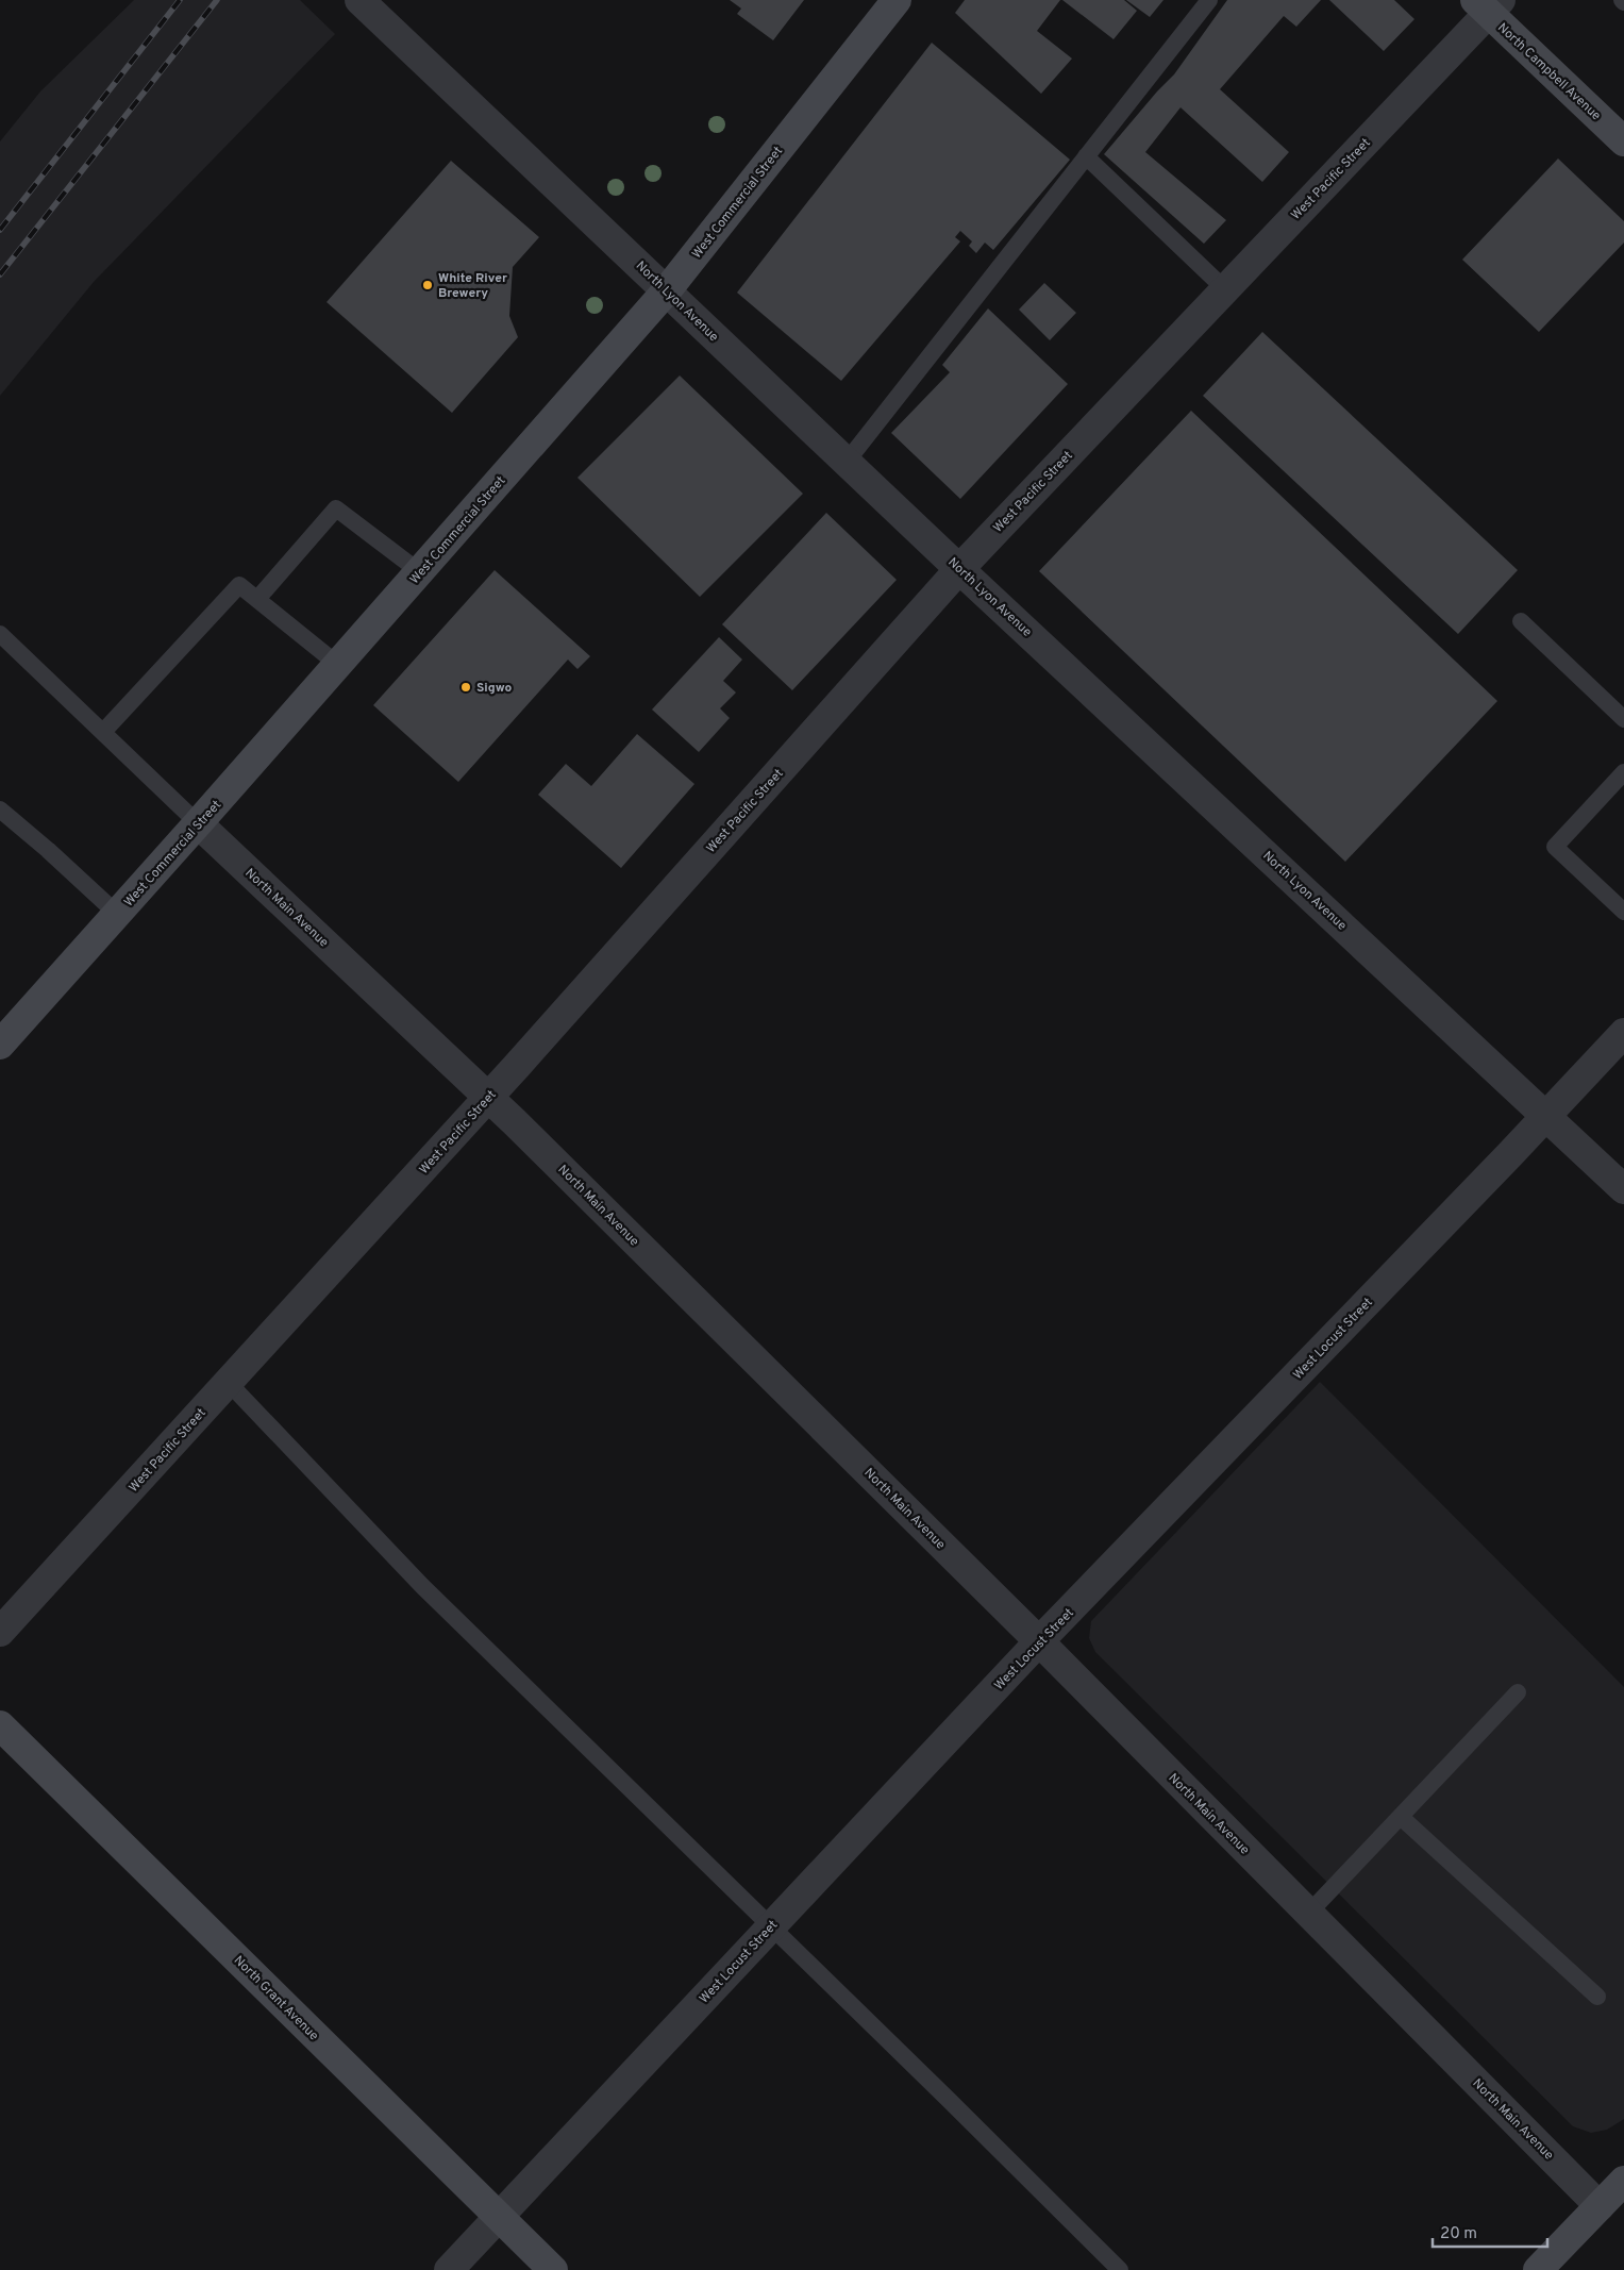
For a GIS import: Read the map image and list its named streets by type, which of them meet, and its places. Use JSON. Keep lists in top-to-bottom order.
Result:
{
  "streets": {
    "street": [
      "North Campbell Avenue",
      "West Pacific Street",
      "West Commercial Street",
      "North Lyon Avenue",
      "North Main Avenue",
      "West Locust Street",
      "North Grant Avenue"
    ]
  },
  "crossings": [
    ["North Campbell Avenue", "West Pacific Street"],
    ["West Pacific Street", "North Lyon Avenue"],
    ["West Pacific Street", "North Main Avenue"],
    ["West Commercial Street", "North Lyon Avenue"],
    ["West Commercial Street", "North Main Avenue"],
    ["North Lyon Avenue", "West Locust Street"],
    ["North Main Avenue", "West Locust Street"],
    ["West Locust Street", "North Grant Avenue"]
  ],
  "places": ["White River Brewery", "Sigwo"],
  "scale_bar": "20 m"
}
